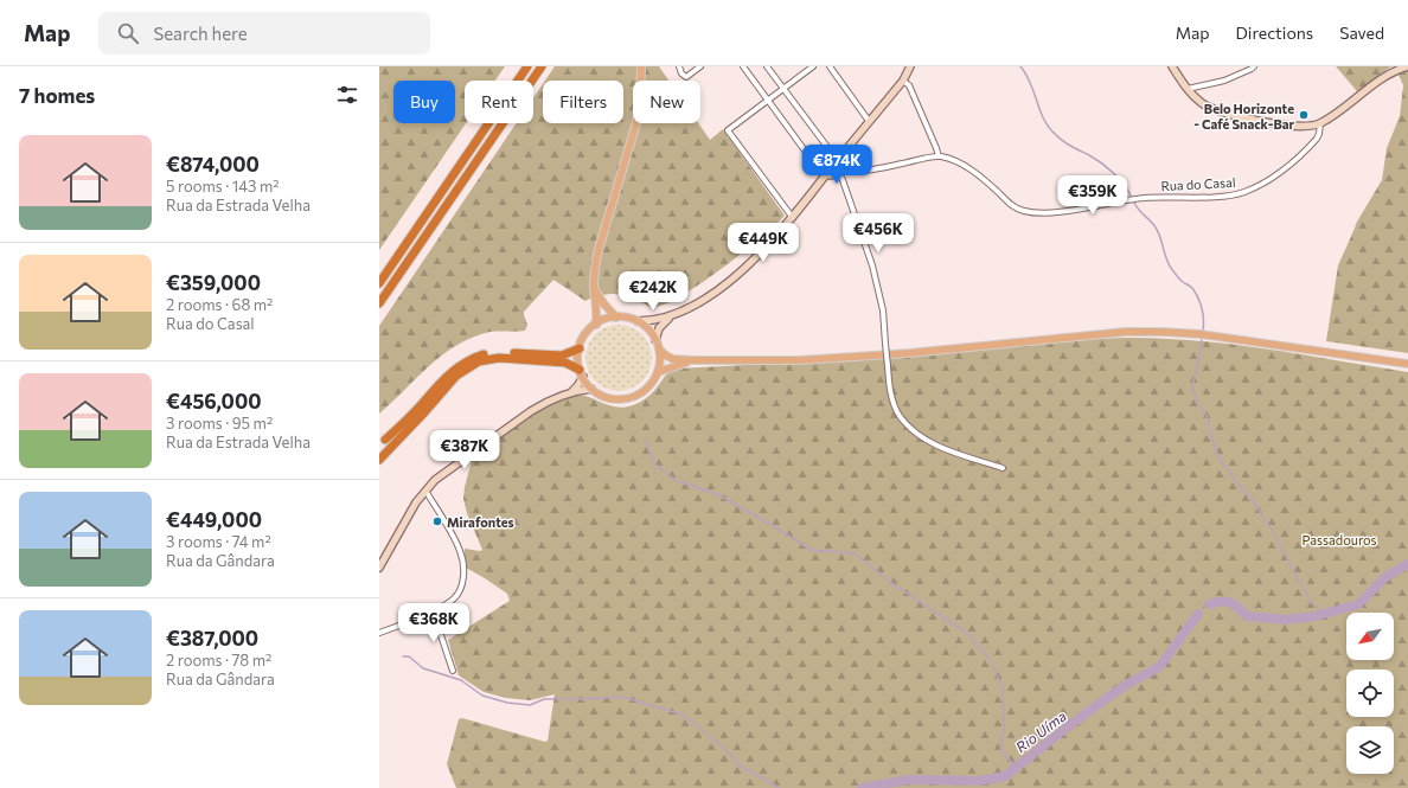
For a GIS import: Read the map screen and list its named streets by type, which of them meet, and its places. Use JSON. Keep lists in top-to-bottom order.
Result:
{
  "streets": {
    "street": ["Rua do Casal"]
  },
  "water": ["Rio Uíma"],
  "parks": ["Passadouros"],
  "places": ["Belo Horizonte - Café Snack-Bar", "Mirafontes"],
  "north": "bottom left",
  "page": {
    "header": "Map",
    "search": "Search here",
    "nav": ["Map", "Directions", "Saved"],
    "heading": "7 homes",
    "chip": [
      "Buy",
      "Rent",
      "Filters",
      "New"
    ],
    "list": [
      {
        "name": "€874,000",
        "note": "5 rooms · 143 m² · Rua da Estrada Velha"
      },
      {
        "name": "€359,000",
        "note": "2 rooms · 68 m² · Rua do Casal"
      },
      {
        "name": "€456,000",
        "note": "3 rooms · 95 m² · Rua da Estrada Velha"
      },
      {
        "name": "€449,000",
        "note": "3 rooms · 74 m² · Rua da Gândara"
      },
      {
        "name": "€387,000",
        "note": "2 rooms · 78 m² · Rua da Gândara"
      }
    ],
    "price": [
      "€874K",
      "€359K",
      "€456K",
      "€449K",
      "€242K",
      "€387K",
      "€368K"
    ]
  }
}
